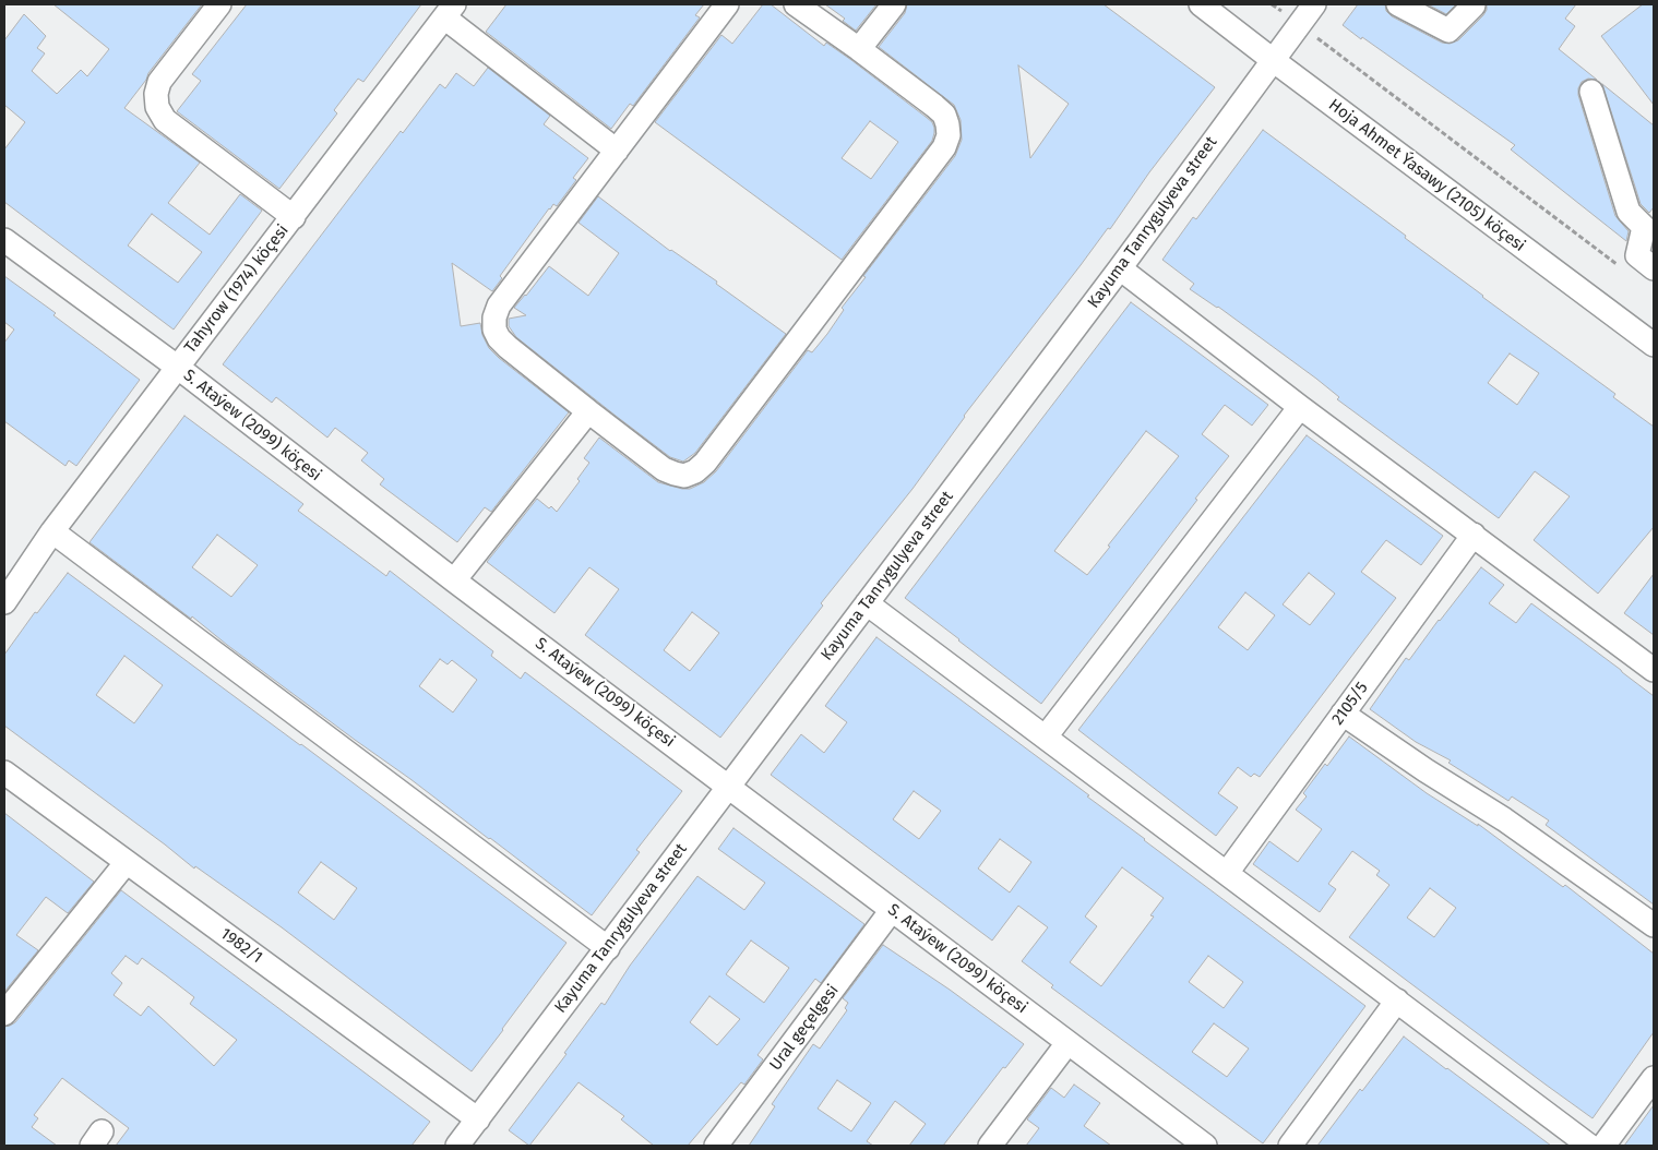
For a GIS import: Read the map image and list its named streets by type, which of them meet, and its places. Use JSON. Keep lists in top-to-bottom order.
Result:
{
  "streets": {
    "street": [
      "Hoja Ahmet Ýasawy (2105) köçesi",
      "Kayuma Tanrygulyeva street",
      "Tahyrow (1974) köçesi",
      "S. Ataýew (2099) köçesi",
      "2105/5",
      "1982/1",
      "Ural geçelgesi"
    ]
  },
  "crossings": [
    ["Hoja Ahmet Ýasawy (2105) köçesi", "Kayuma Tanrygulyeva street"],
    ["Kayuma Tanrygulyeva street", "S. Ataýew (2099) köçesi"],
    ["Kayuma Tanrygulyeva street", "1982/1"],
    ["Tahyrow (1974) köçesi", "S. Ataýew (2099) köçesi"],
    ["S. Ataýew (2099) köçesi", "Ural geçelgesi"]
  ]
}
